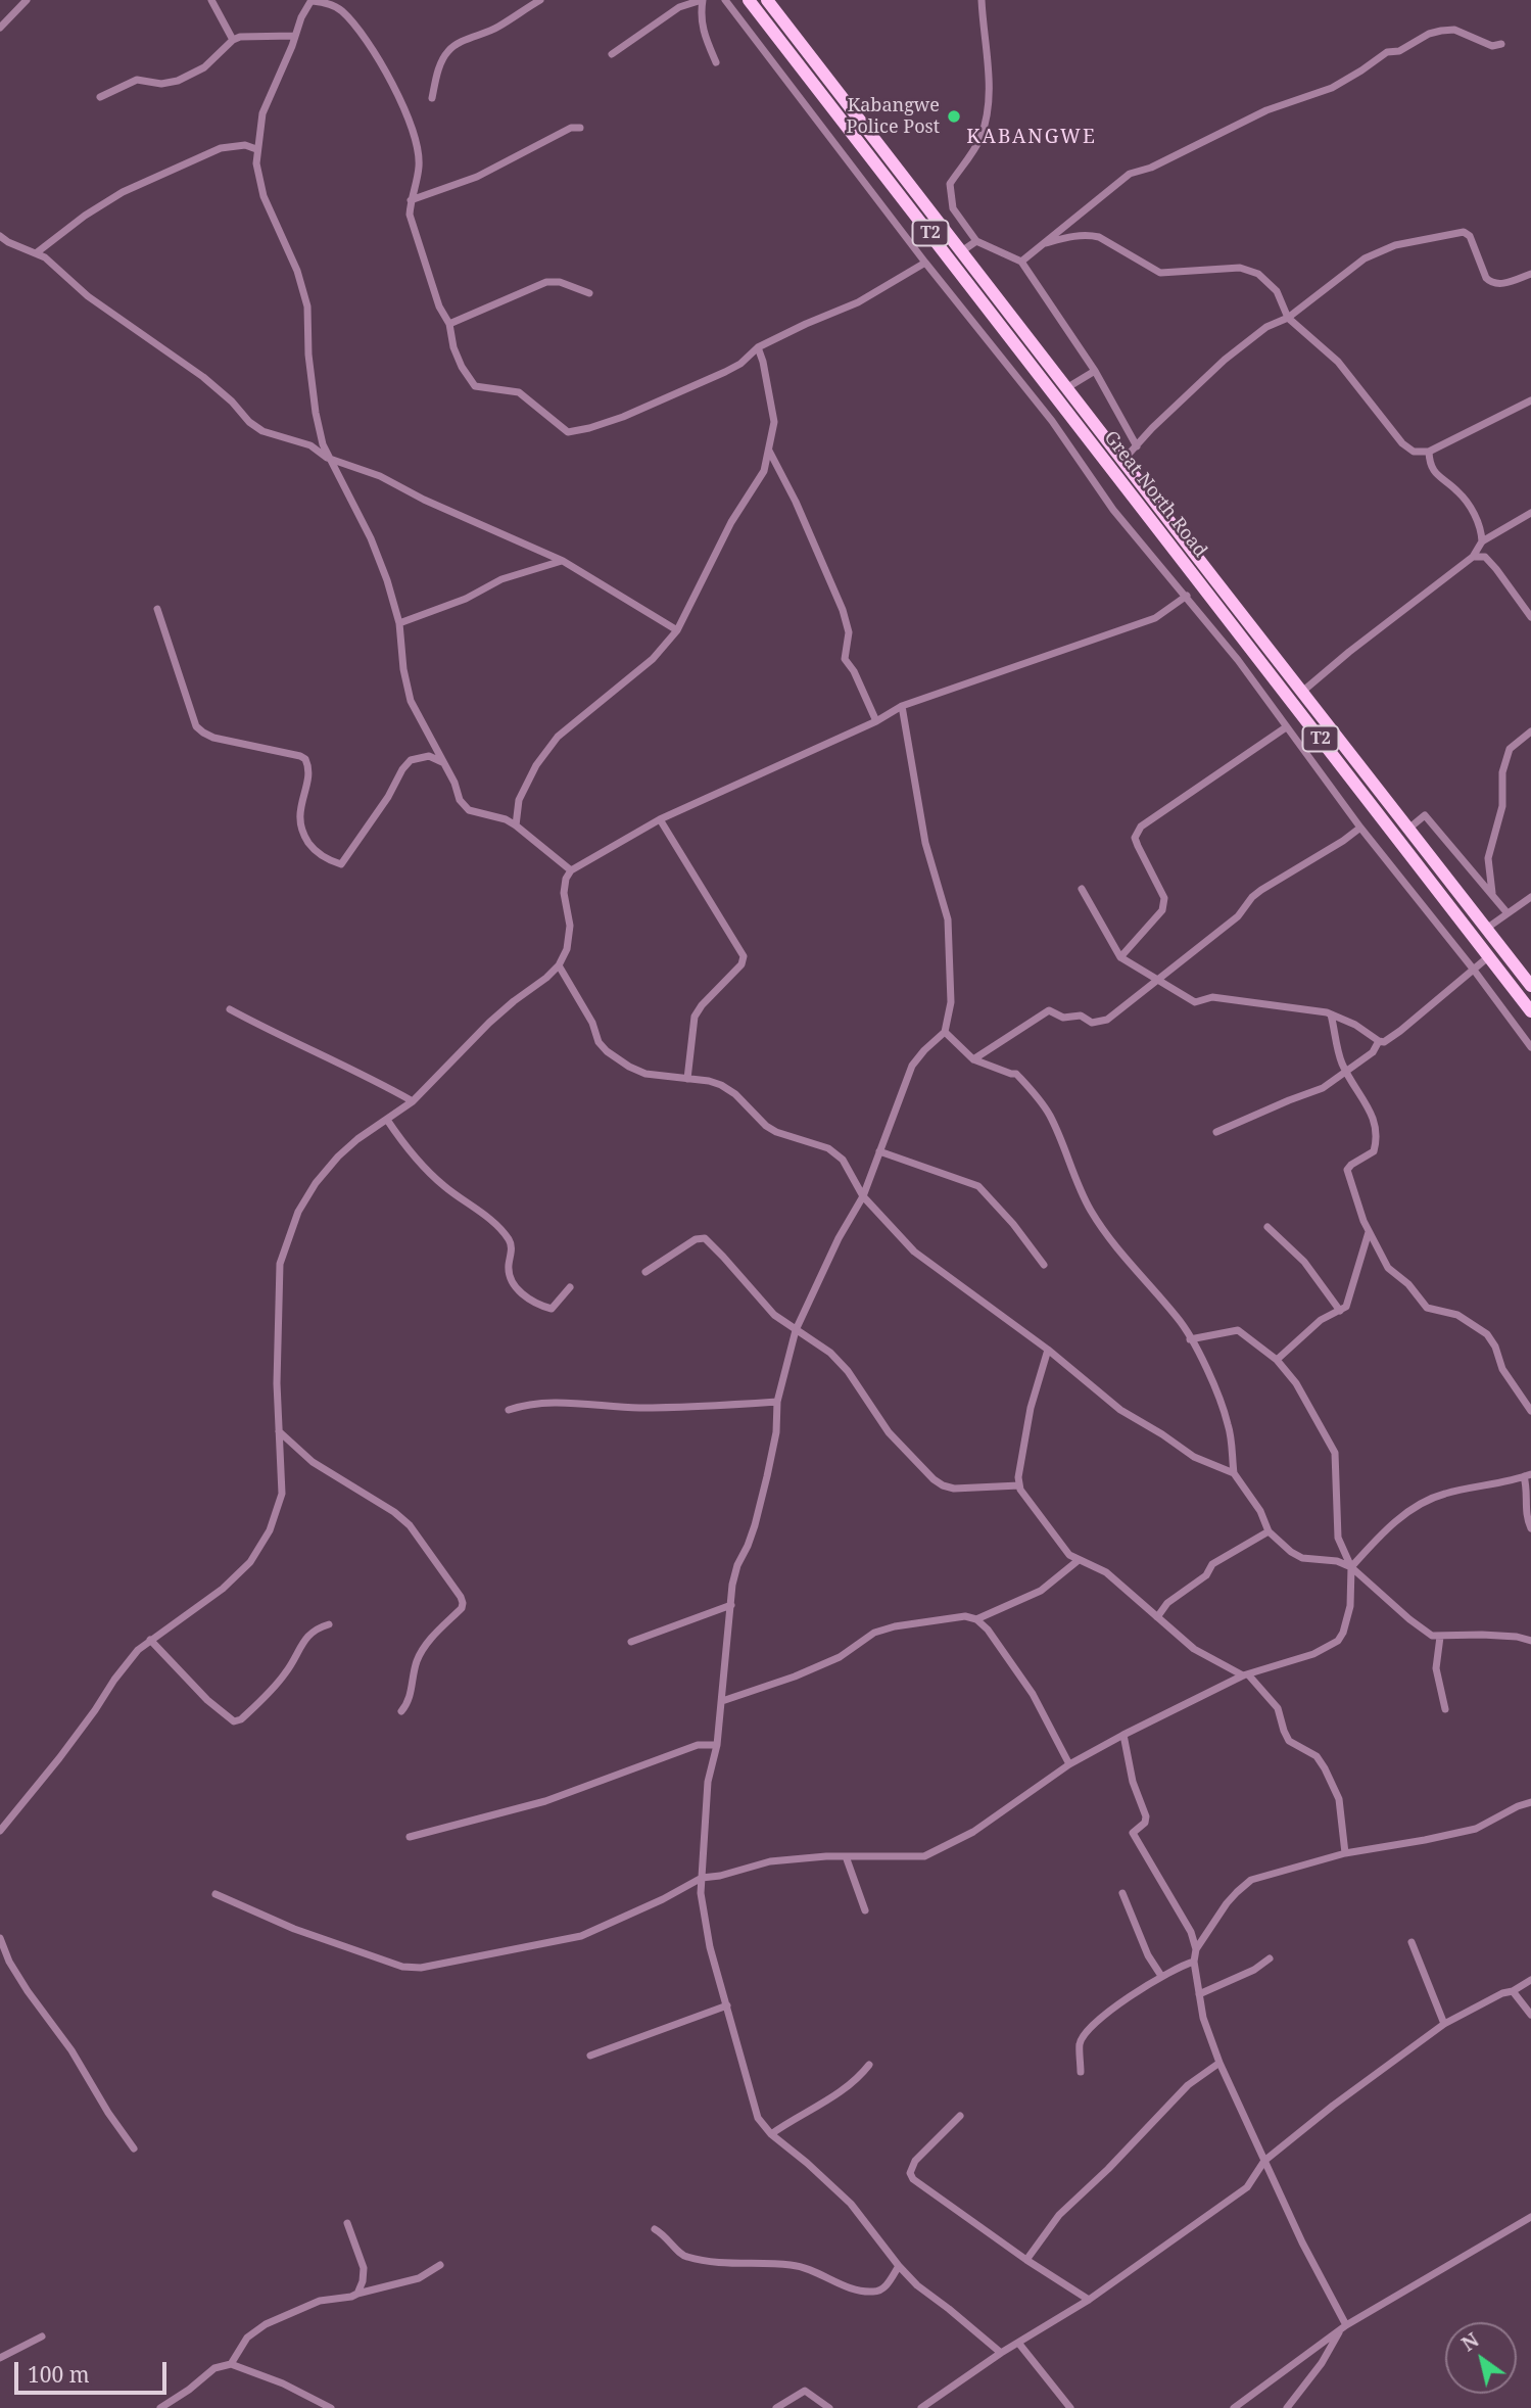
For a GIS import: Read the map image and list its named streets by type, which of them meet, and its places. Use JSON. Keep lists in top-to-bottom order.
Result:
{
  "streets": {
    "main road": ["T2", "Great North Road"]
  },
  "districts": ["KABANGWE"],
  "places": ["Kabangwe Police Post"],
  "scale_bar": "100 m",
  "north": "top left"
}
